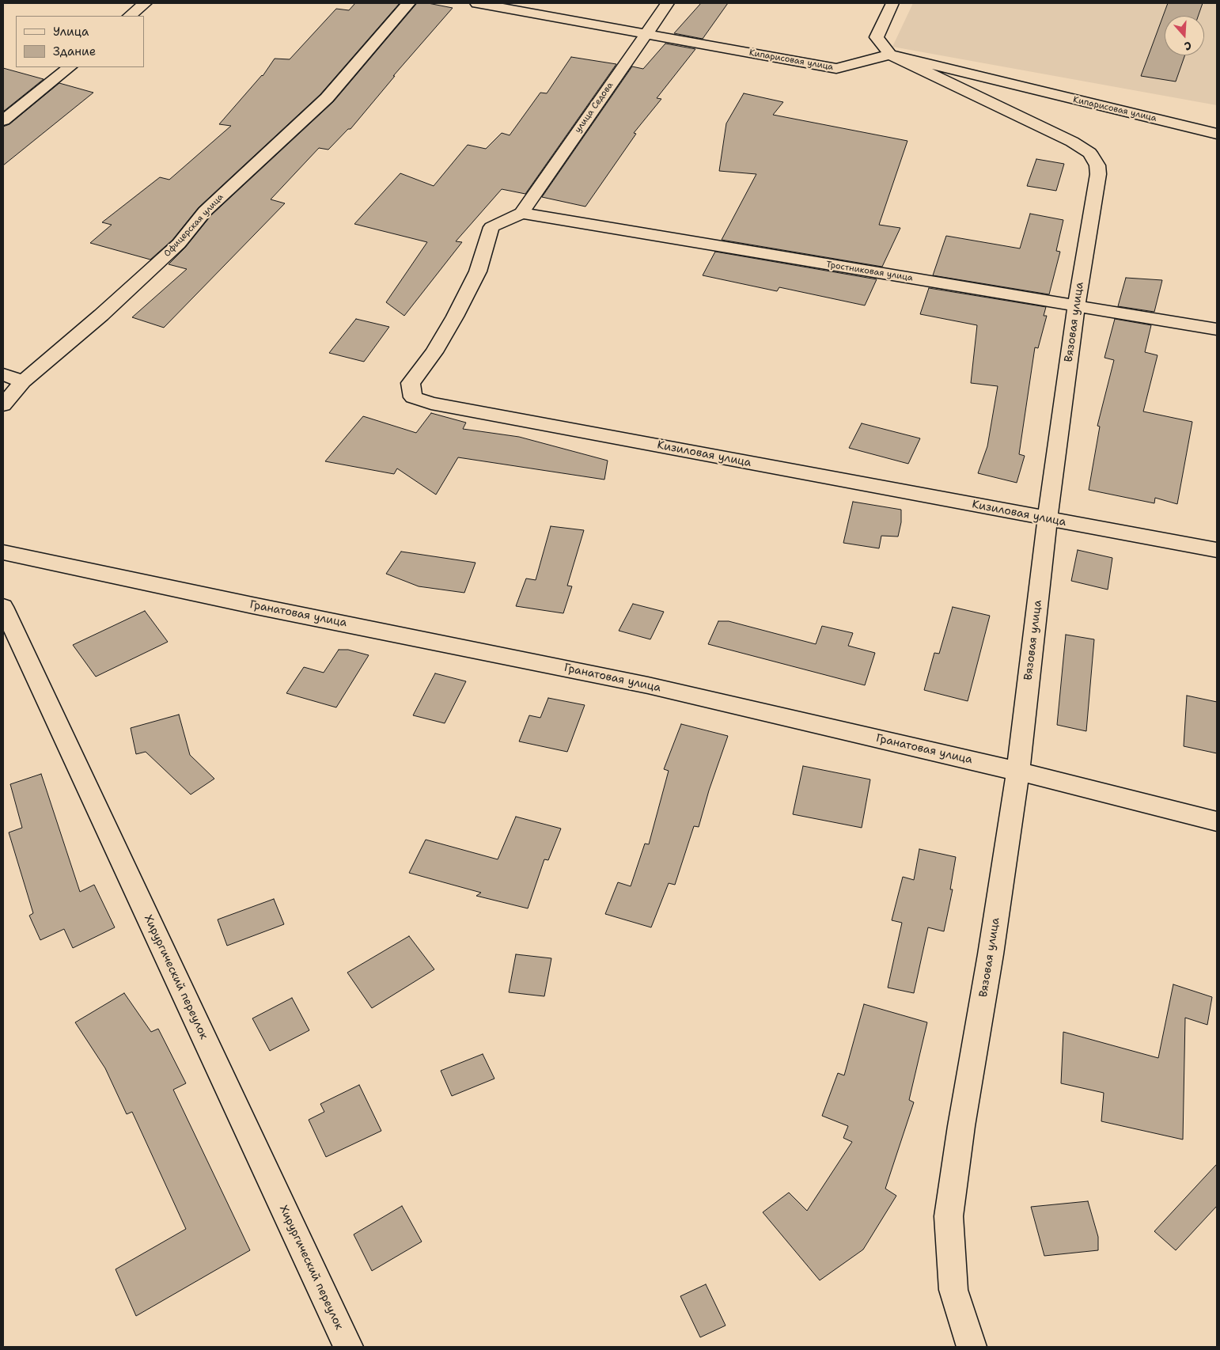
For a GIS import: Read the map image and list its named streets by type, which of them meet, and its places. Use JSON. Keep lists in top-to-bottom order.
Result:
{
  "streets": {
    "street": [
      "Кипарисовая улица",
      "улица Седова",
      "Офицерская улица",
      "Тростниковая улица",
      "Вязовая улица",
      "Кизиловая улица",
      "Гранатовая улица",
      "Хирургический переулок"
    ]
  },
  "crossings": [
    ["Кипарисовая улица", "улица Седова"],
    ["Кипарисовая улица", "Вязовая улица"],
    ["улица Седова", "Тростниковая улица"],
    ["улица Седова", "Кизиловая улица"],
    ["Тростниковая улица", "Вязовая улица"],
    ["Тростниковая улица", "Кизиловая улица"],
    ["Вязовая улица", "Кизиловая улица"],
    ["Вязовая улица", "Гранатовая улица"]
  ],
  "legend": ["Улица", "Здание"],
  "north": "bottom"
}
